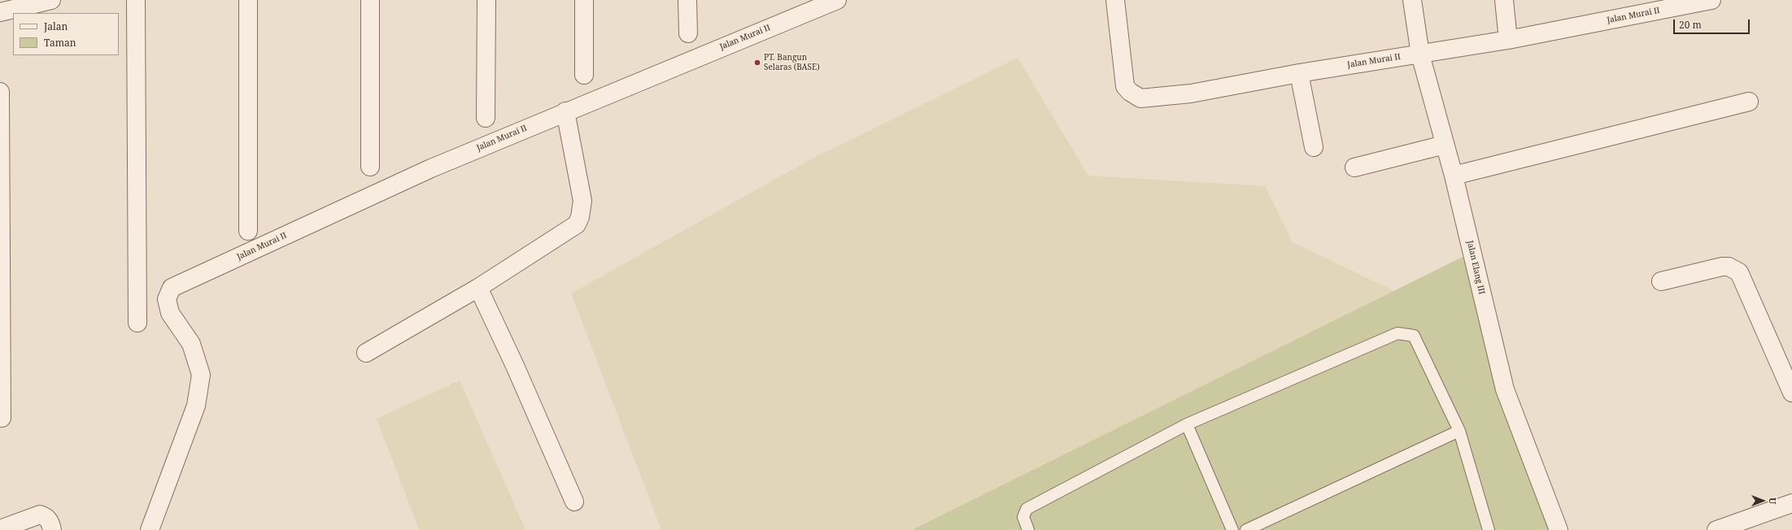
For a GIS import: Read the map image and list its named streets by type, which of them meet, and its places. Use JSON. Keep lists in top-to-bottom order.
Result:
{
  "streets": {
    "street": ["Jalan Murai II", "Jalan Elang III"]
  },
  "crossings": [
    ["Jalan Murai II", "Jalan Elang III"]
  ],
  "places": ["PT. Bangun Selaras (BASE)"],
  "legend": ["Jalan", "Taman"],
  "scale_bar": "20 m",
  "north": "right"
}
